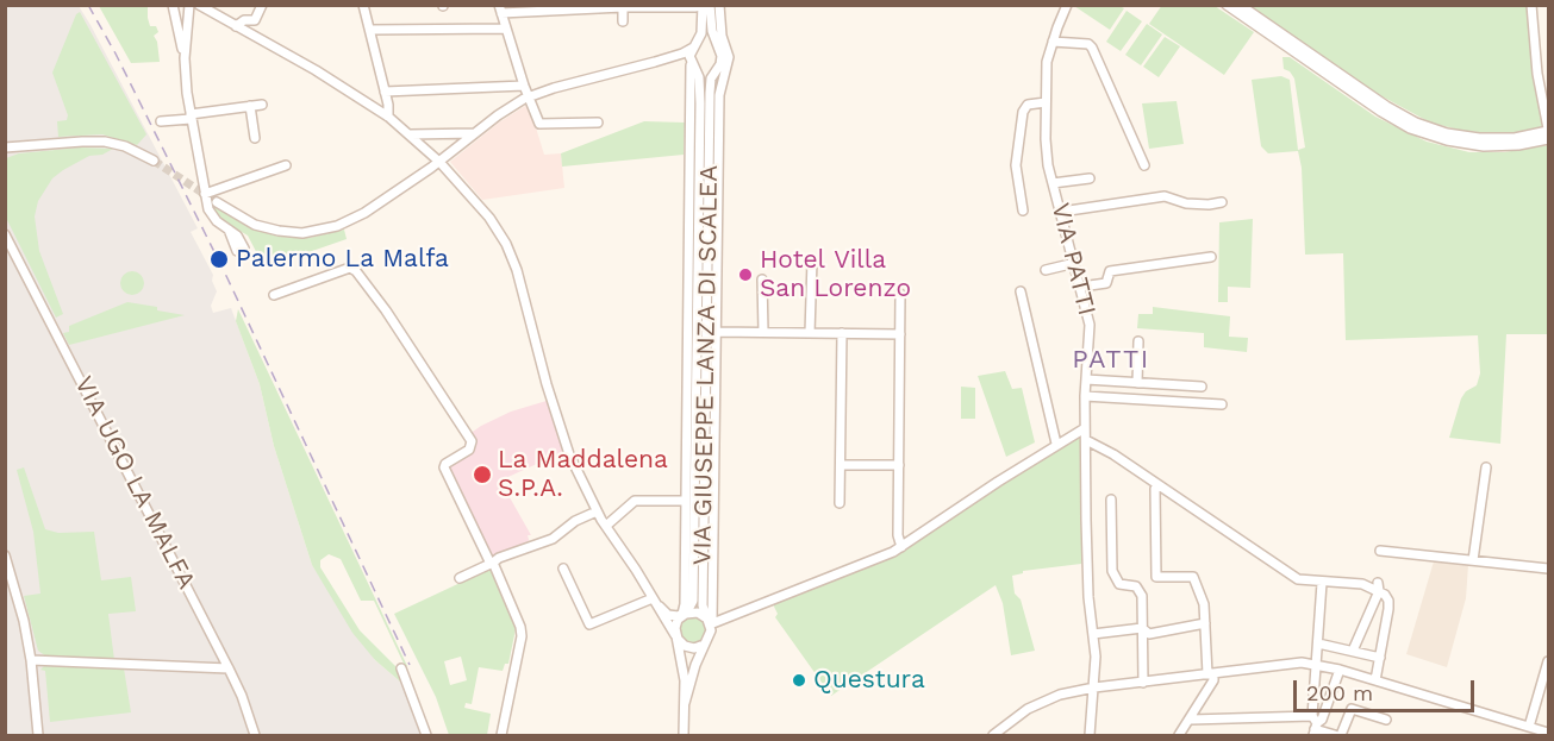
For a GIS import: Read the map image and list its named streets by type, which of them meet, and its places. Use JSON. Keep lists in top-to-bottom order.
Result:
{
  "streets": {
    "street": ["VIA PATTI", "VIA GIUSEPPE LANZA DI SCALEA", "VIA UGO LA MALFA"]
  },
  "districts": ["PATTI"],
  "places": [
    "Palermo La Malfa",
    "Hotel Villa San Lorenzo",
    "La Maddalena S.P.A.",
    "Questura"
  ],
  "scale_bar": "200 m"
}
